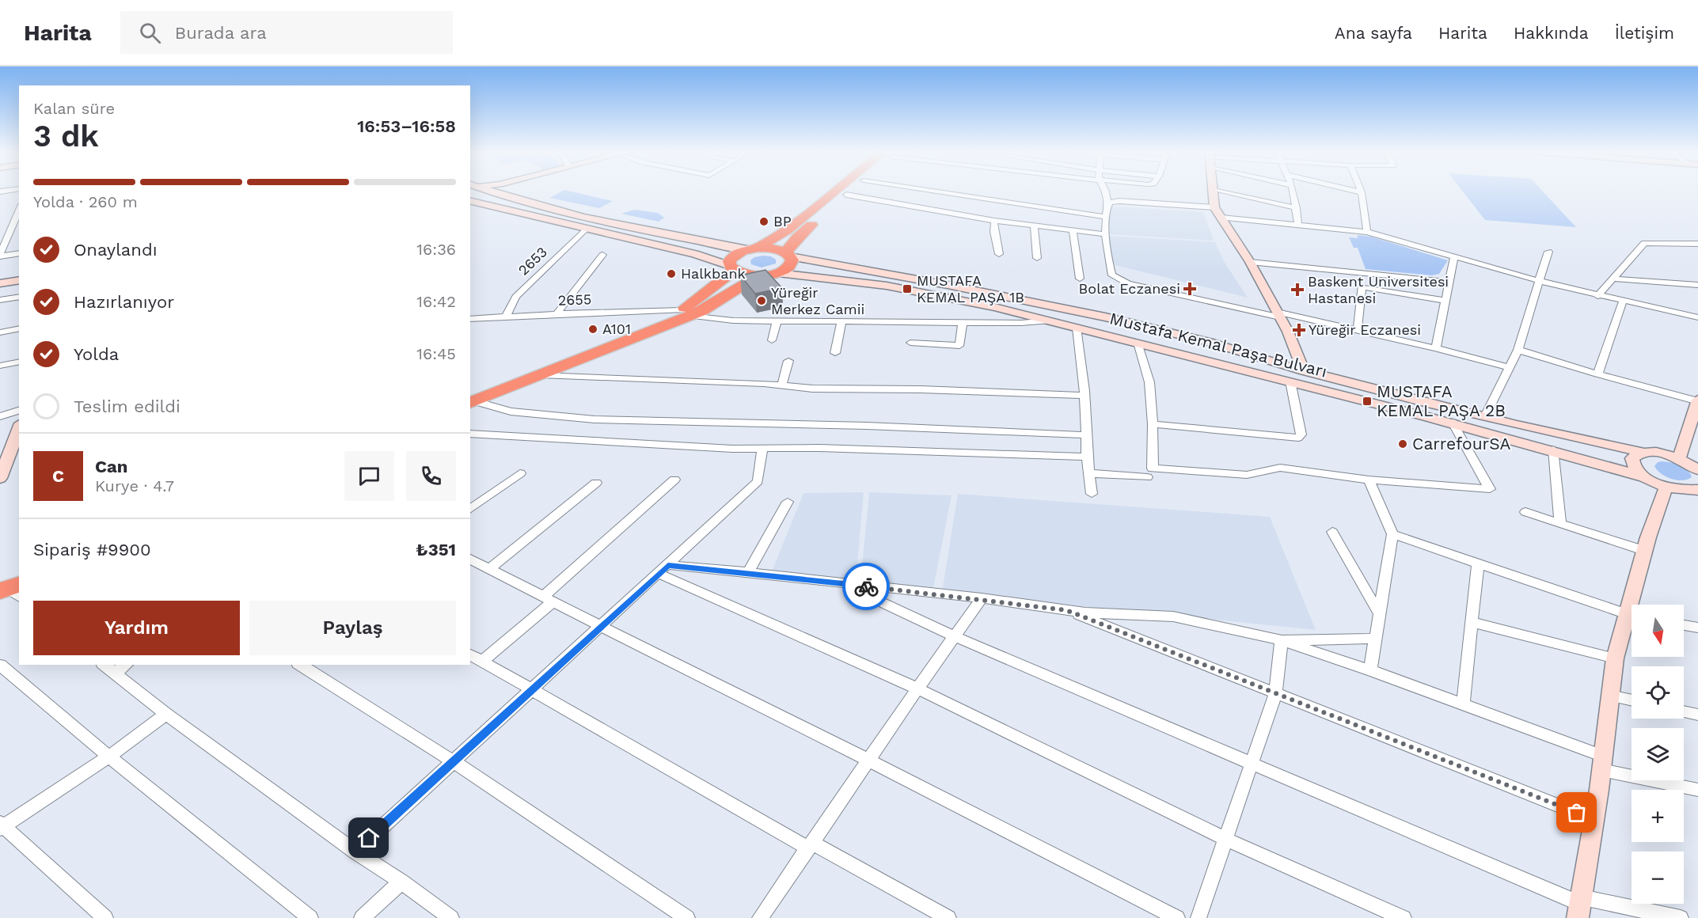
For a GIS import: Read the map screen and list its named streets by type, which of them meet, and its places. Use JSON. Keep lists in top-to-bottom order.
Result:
{
  "streets": {
    "main road": ["Mustafa Kemal Paşa Bulvarı"],
    "street": ["2653", "2655"]
  },
  "crossings": [
    ["2653", "2655"],
    ["2655", "Mustafa Kemal Paşa Bulvarı"]
  ],
  "places": {
    "other": [
      "BP",
      "Halkbank",
      "Yüreğir Merkez Camii",
      "A101",
      "CarrefourSA"
    ],
    "transit": ["MUSTAFA KEMAL PAŞA 1B", "MUSTAFA KEMAL PAŞA 2B"],
    "health": ["Bolat Eczanesi", "Baskent Universitesi Hastanesi", "Yüreğir Eczanesi"]
  },
  "north": "bottom",
  "page": {
    "header": "Harita",
    "search": "Burada ara",
    "nav": [
      "Ana sayfa",
      "Harita",
      "Hakkında",
      "İletişim"
    ],
    "heading": ["3 dk", "Kalan süre", "16:53–16:58"],
    "panel": [
      "Can",
      "Kurye · 4.7",
      "Sipariş #9900",
      "₺351"
    ],
    "bar": "Yolda · 260 m",
    "list": [
      ["Onaylandı", "16:36"],
      ["Hazırlanıyor", "16:42"],
      ["Yolda", "16:45"],
      "Teslim edildi"
    ],
    "round": "C",
    "buttons": ["Yardım", "Paylaş"],
    "map_buttons": ["+", "−"]
  }
}
